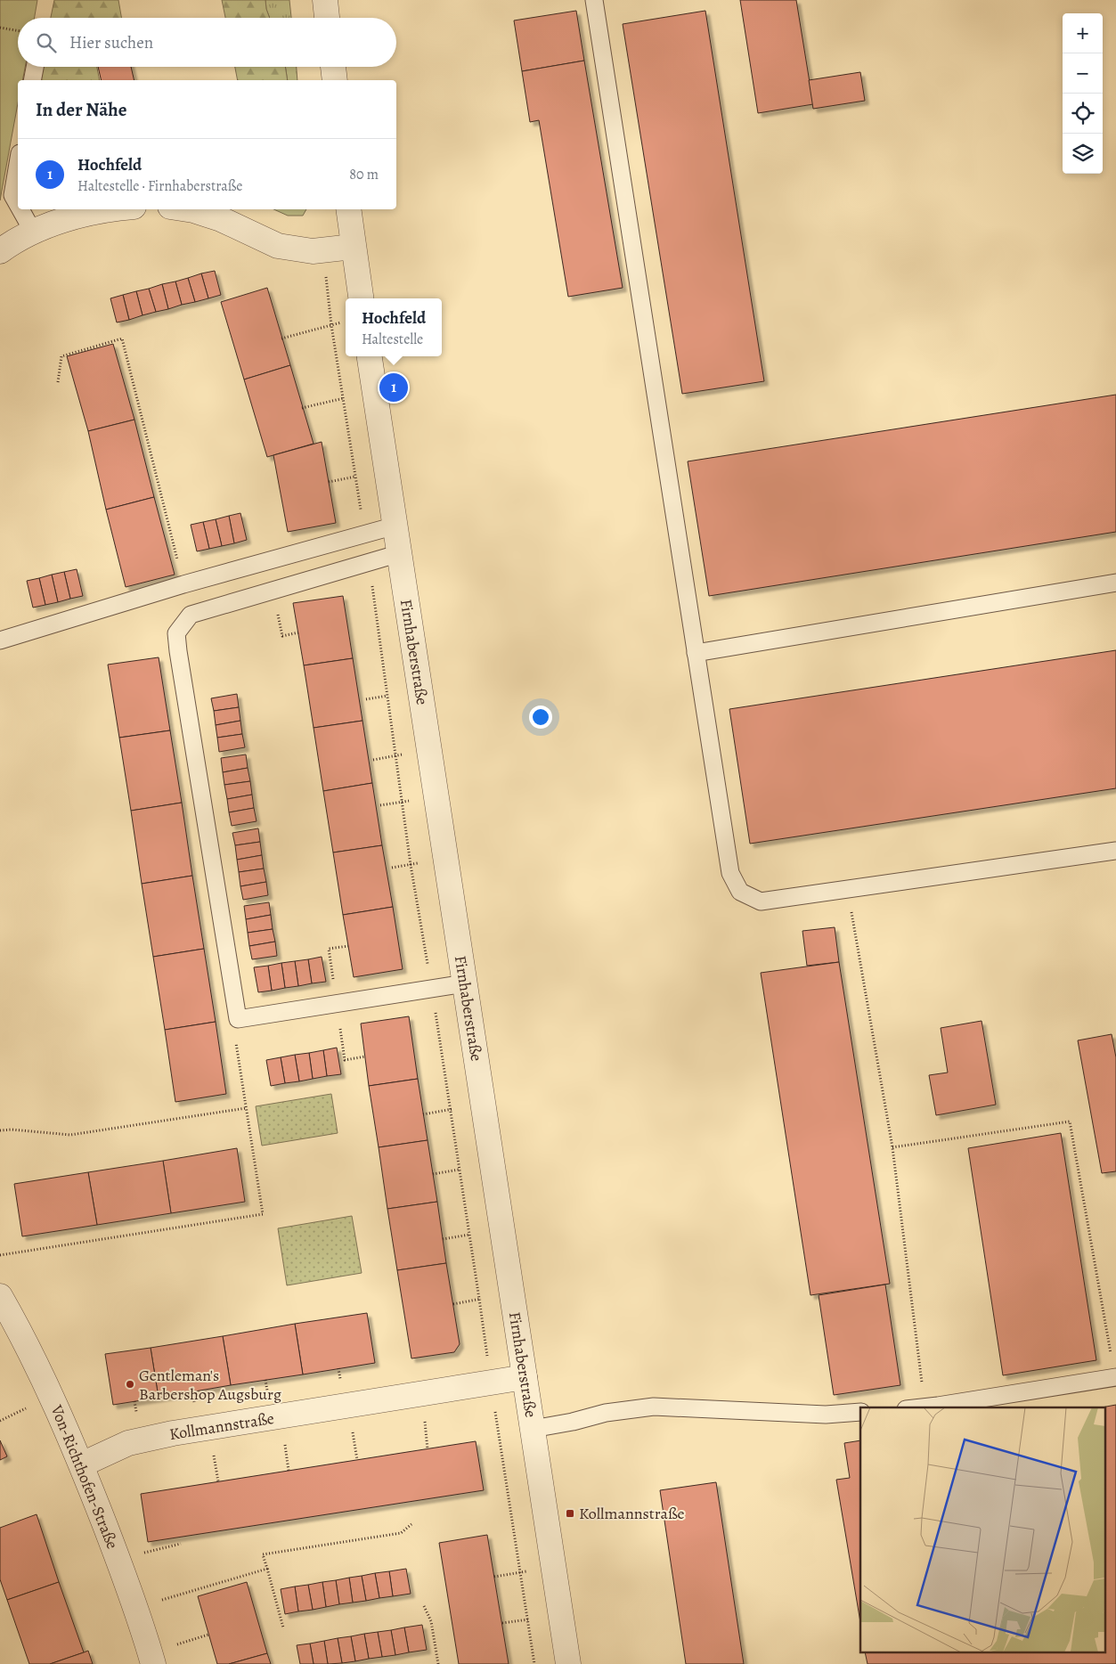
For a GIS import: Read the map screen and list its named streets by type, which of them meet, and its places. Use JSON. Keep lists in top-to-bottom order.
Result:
{
  "streets": {
    "street": ["Firnhaberstraße", "Kollmannstraße", "Von-Richthofen-Straße"]
  },
  "crossings": [
    ["Firnhaberstraße", "Kollmannstraße"],
    ["Kollmannstraße", "Von-Richthofen-Straße"]
  ],
  "places": {
    "other": ["Gentleman's Barbershop Augsburg"],
    "transit": ["Kollmannstraße"]
  },
  "page": {
    "map_buttons": ["+", "−"],
    "search": "Hier suchen",
    "heading": "In der Nähe",
    "list": [
      {
        "mark": "1",
        "name": "Hochfeld",
        "note": "Haltestelle · Firnhaberstraße",
        "value": "80 m"
      }
    ],
    "popup": ["Hochfeld", "Haltestelle"],
    "pins": "1"
  }
}
